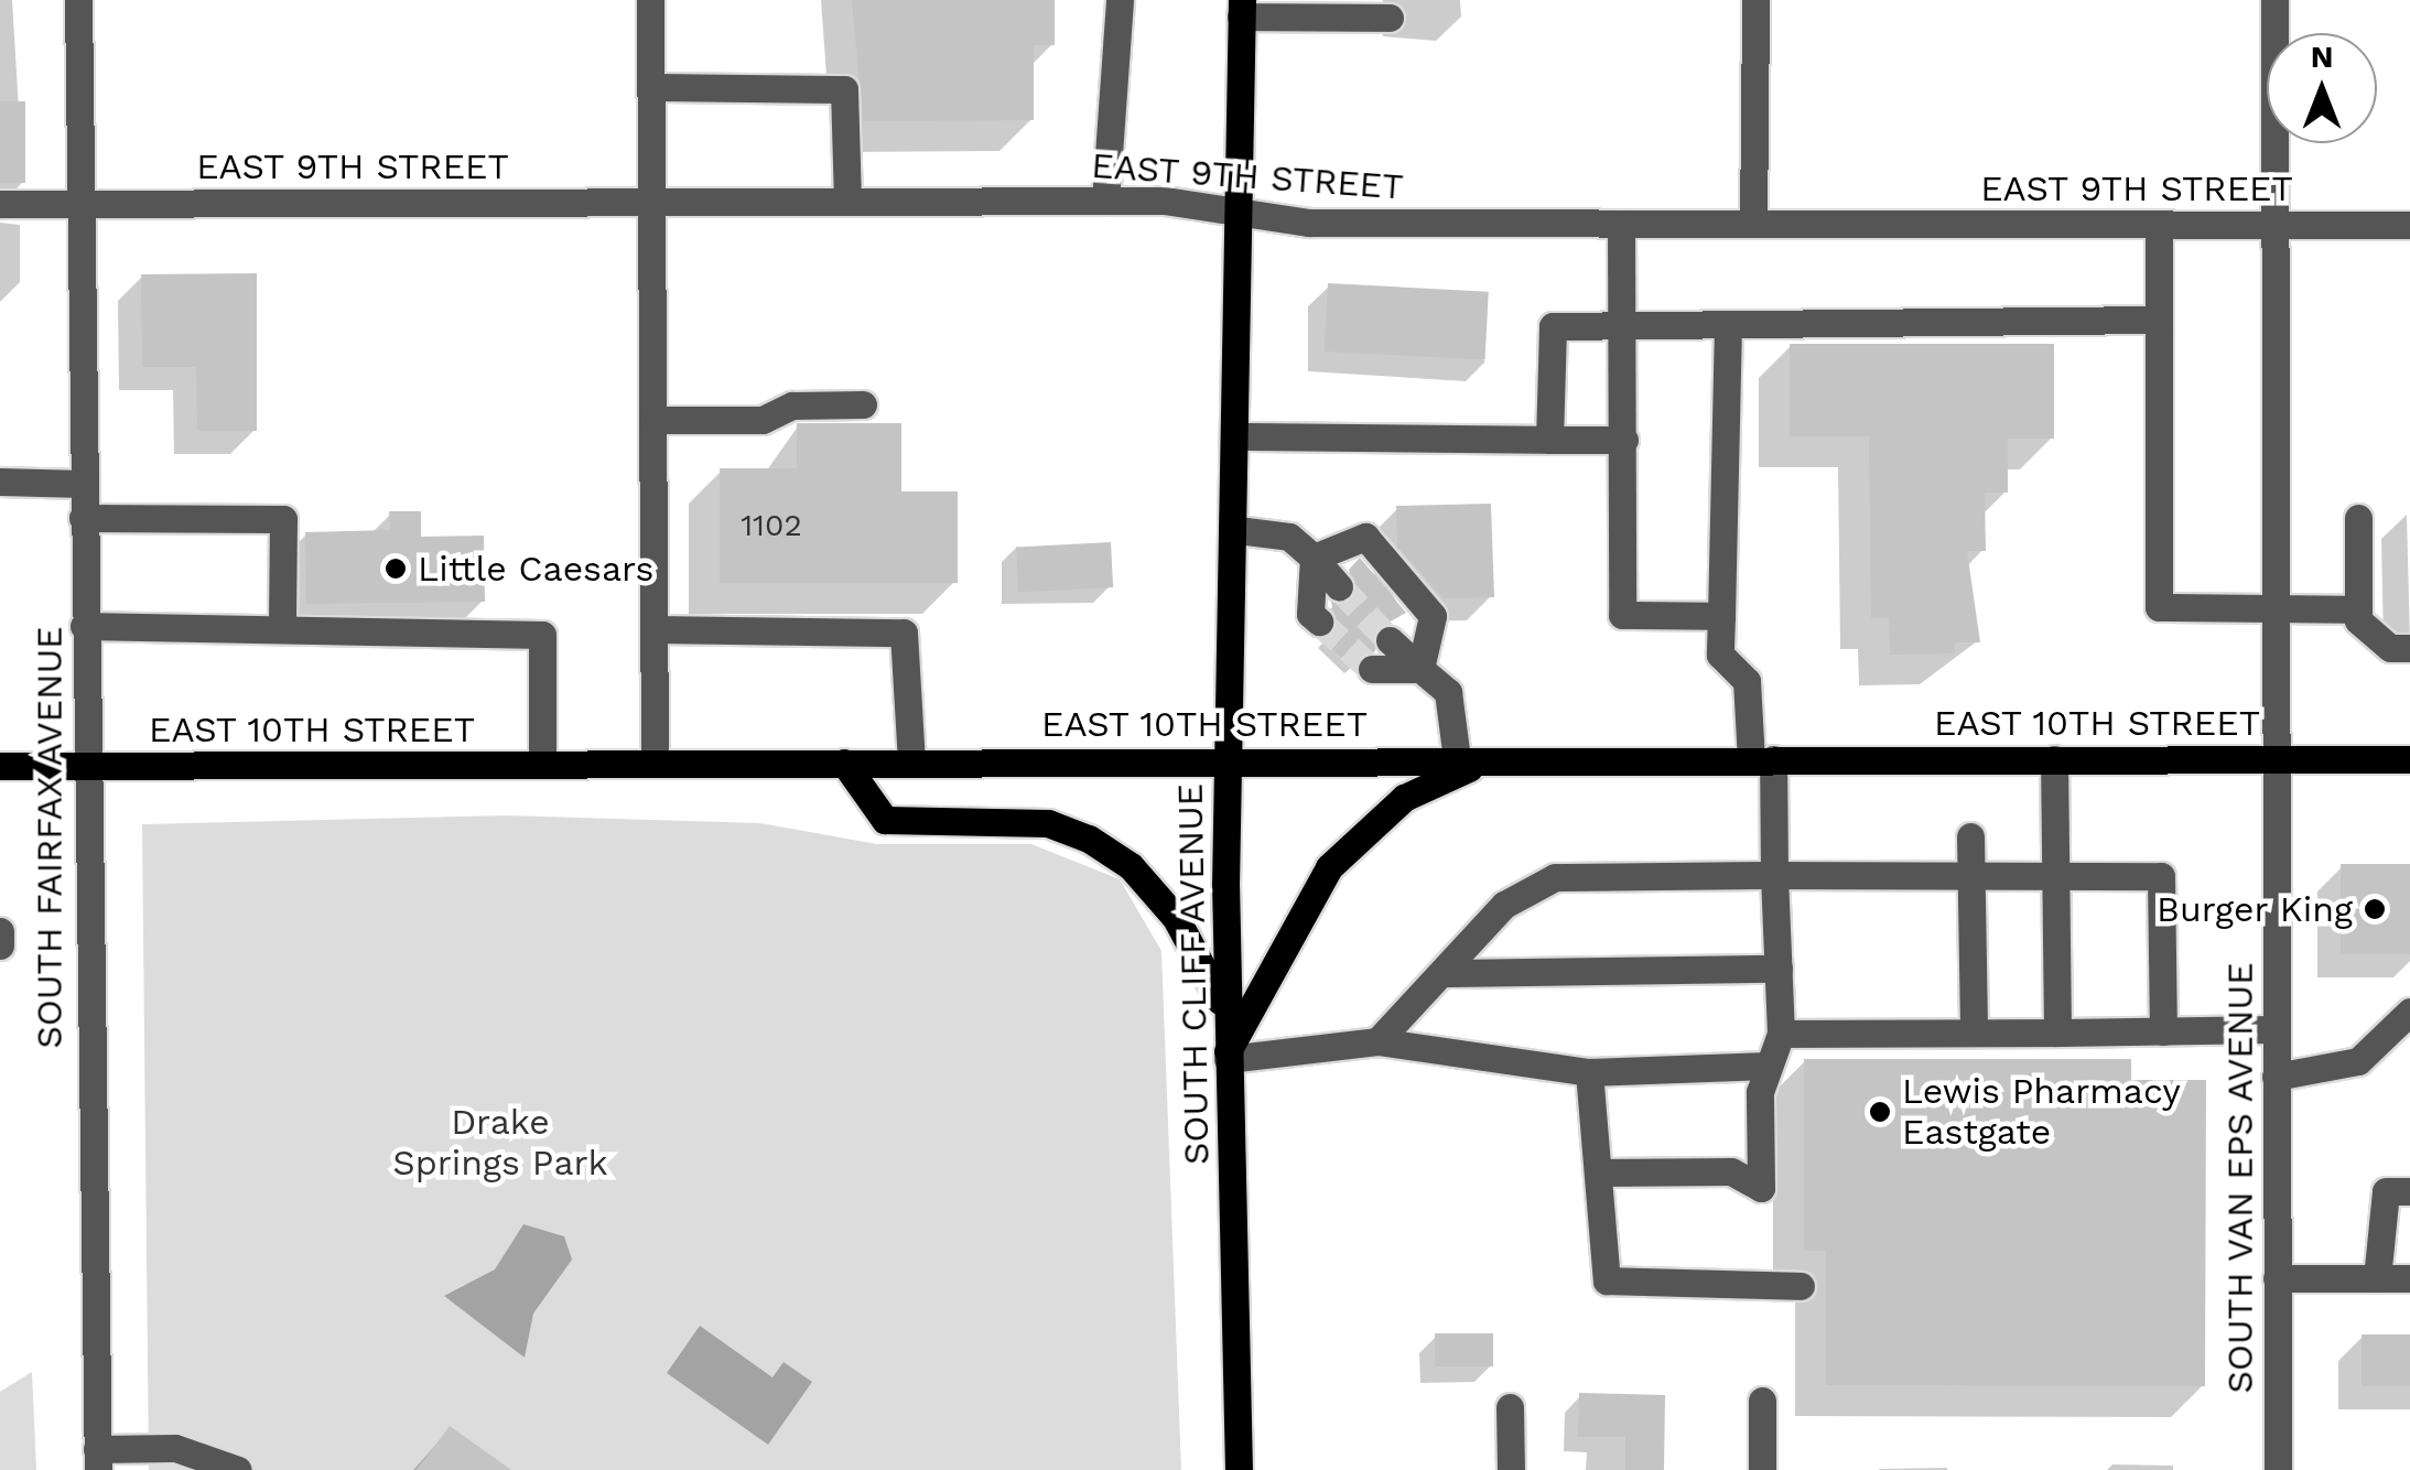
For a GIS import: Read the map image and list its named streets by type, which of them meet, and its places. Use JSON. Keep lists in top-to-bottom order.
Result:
{
  "streets": {
    "main road": ["EAST 10TH STREET", "SOUTH CLIFF AVENUE"],
    "street": ["EAST 9TH STREET", "SOUTH FAIRFAX AVENUE", "SOUTH VAN EPS AVENUE"]
  },
  "crossings": [
    ["EAST 9TH STREET", "SOUTH FAIRFAX AVENUE"],
    ["EAST 9TH STREET", "SOUTH CLIFF AVENUE"],
    ["EAST 9TH STREET", "SOUTH VAN EPS AVENUE"],
    ["EAST 10TH STREET", "SOUTH FAIRFAX AVENUE"],
    ["EAST 10TH STREET", "SOUTH CLIFF AVENUE"],
    ["EAST 10TH STREET", "SOUTH VAN EPS AVENUE"]
  ],
  "parks": ["Drake Springs Park"],
  "places": ["Little Caesars", "Burger King", "Lewis Pharmacy Eastgate"],
  "house_numbers": ["1102"],
  "north": "top"
}
